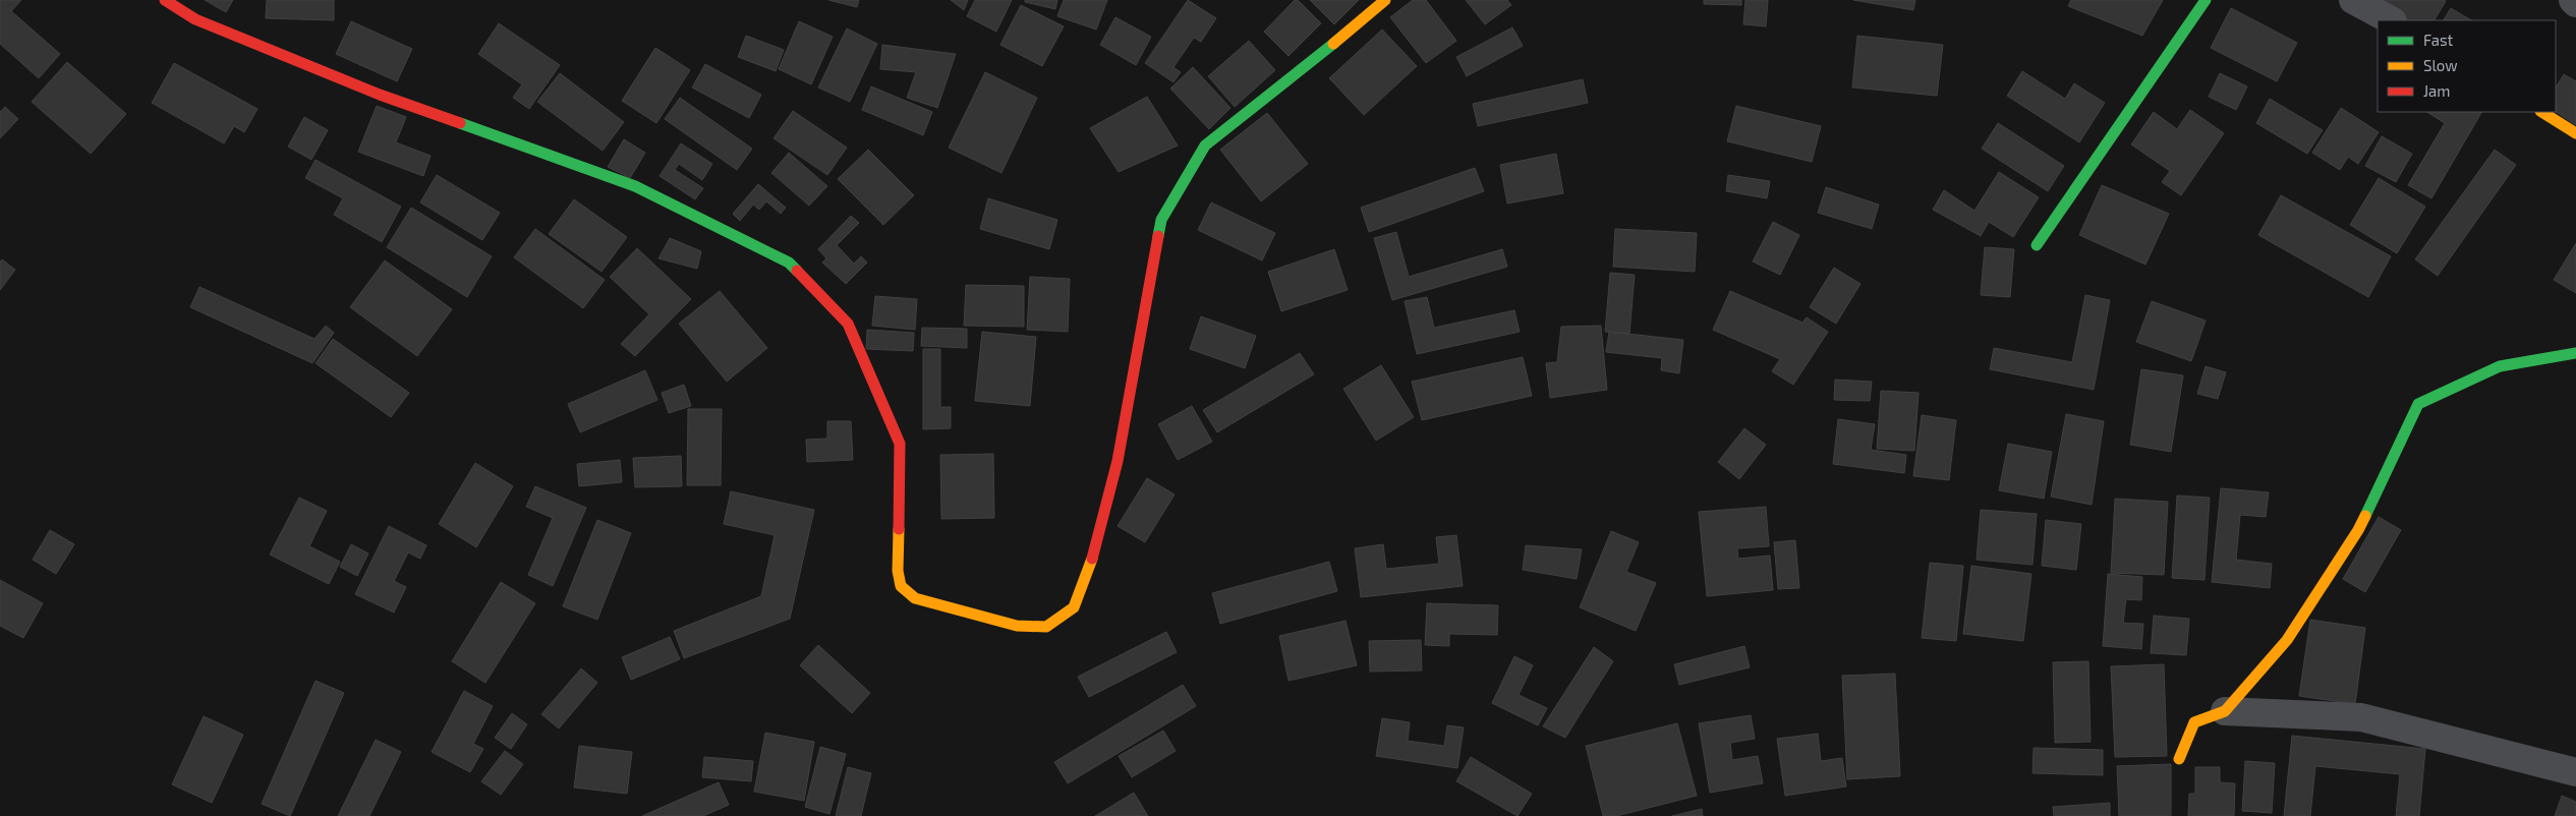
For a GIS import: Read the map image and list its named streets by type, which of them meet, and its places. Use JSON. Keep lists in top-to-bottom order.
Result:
{
  "legend": ["Fast", "Slow", "Jam"]
}
